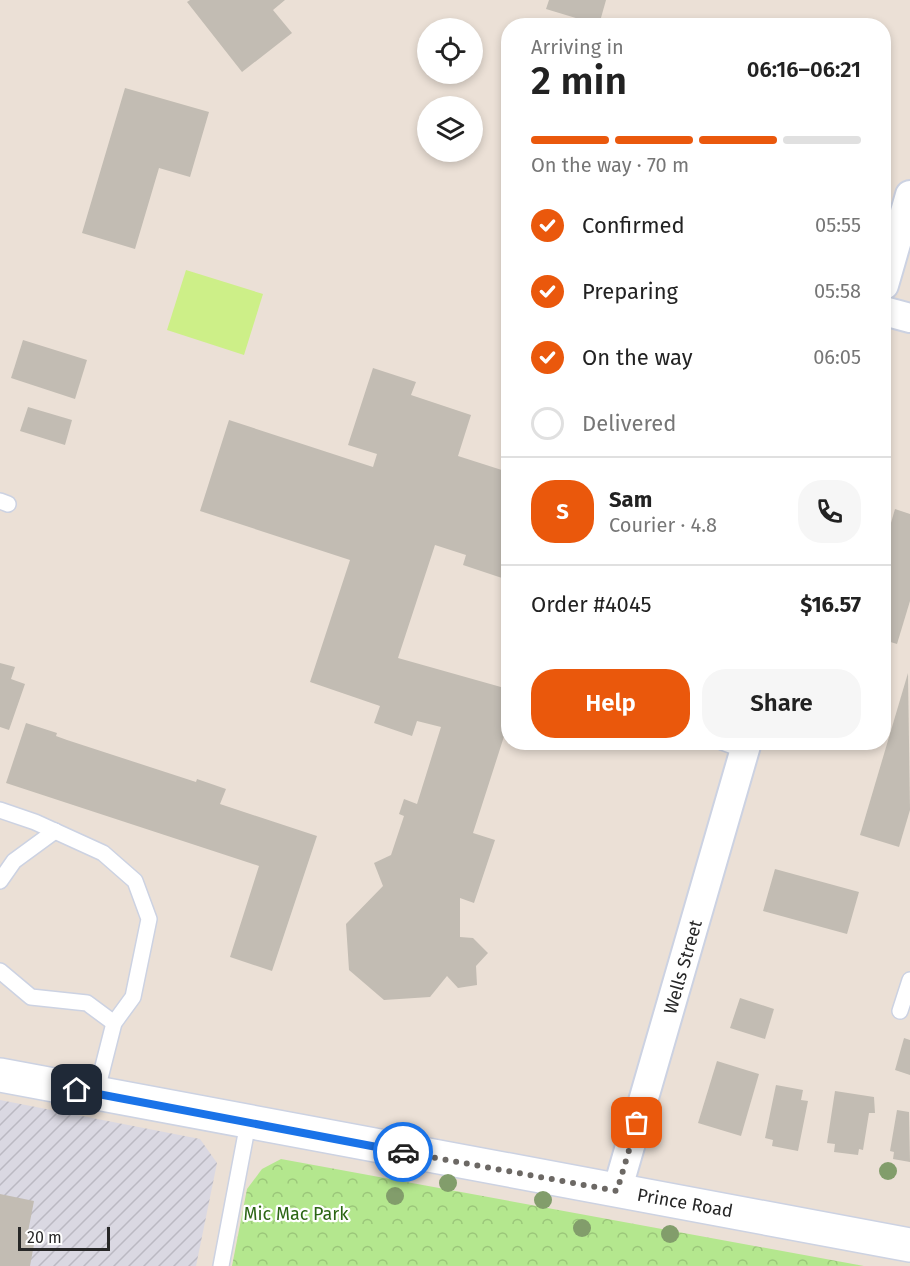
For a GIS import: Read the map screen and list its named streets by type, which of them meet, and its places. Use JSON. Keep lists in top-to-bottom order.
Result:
{
  "streets": {
    "street": ["Wells Street", "Prince Road"]
  },
  "crossings": [
    ["Wells Street", "Prince Road"]
  ],
  "parks": ["Mic Mac Park"],
  "scale_bar": "20 m",
  "page": {
    "heading": ["2 min", "Arriving in", "06:16–06:21"],
    "panel": [
      "Sam",
      "Courier · 4.8",
      "Order #4045",
      "$16.57"
    ],
    "bar": "On the way · 70 m",
    "list": [
      ["Confirmed", "05:55"],
      ["Preparing", "05:58"],
      ["On the way", "06:05"],
      "Delivered"
    ],
    "round": "S",
    "buttons": ["Help", "Share"],
    "scale": "20 m"
  }
}
